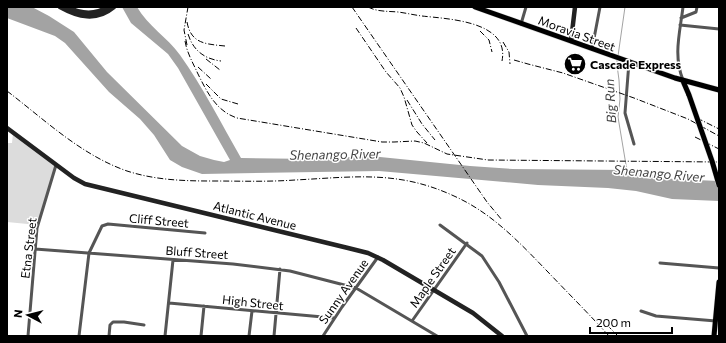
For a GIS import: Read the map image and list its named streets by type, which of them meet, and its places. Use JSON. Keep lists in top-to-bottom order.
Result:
{
  "streets": {
    "main road": ["Moravia Street"],
    "street": [
      "Atlantic Avenue",
      "Cliff Street",
      "Etna Street",
      "Bluff Street",
      "Maple Street",
      "Sunny Avenue",
      "High Street"
    ]
  },
  "crossings": [
    ["Atlantic Avenue", "Etna Street"],
    ["Atlantic Avenue", "Maple Street"],
    ["Atlantic Avenue", "Sunny Avenue"],
    ["Cliff Street", "Bluff Street"],
    ["Etna Street", "Bluff Street"],
    ["Bluff Street", "Maple Street"],
    ["Bluff Street", "Sunny Avenue"],
    ["Sunny Avenue", "High Street"]
  ],
  "water": ["Big Run", "Shenango River"],
  "places": {
    "supermarket": ["Cascade Express"]
  },
  "scale_bar": "200 m",
  "north": "left"
}
